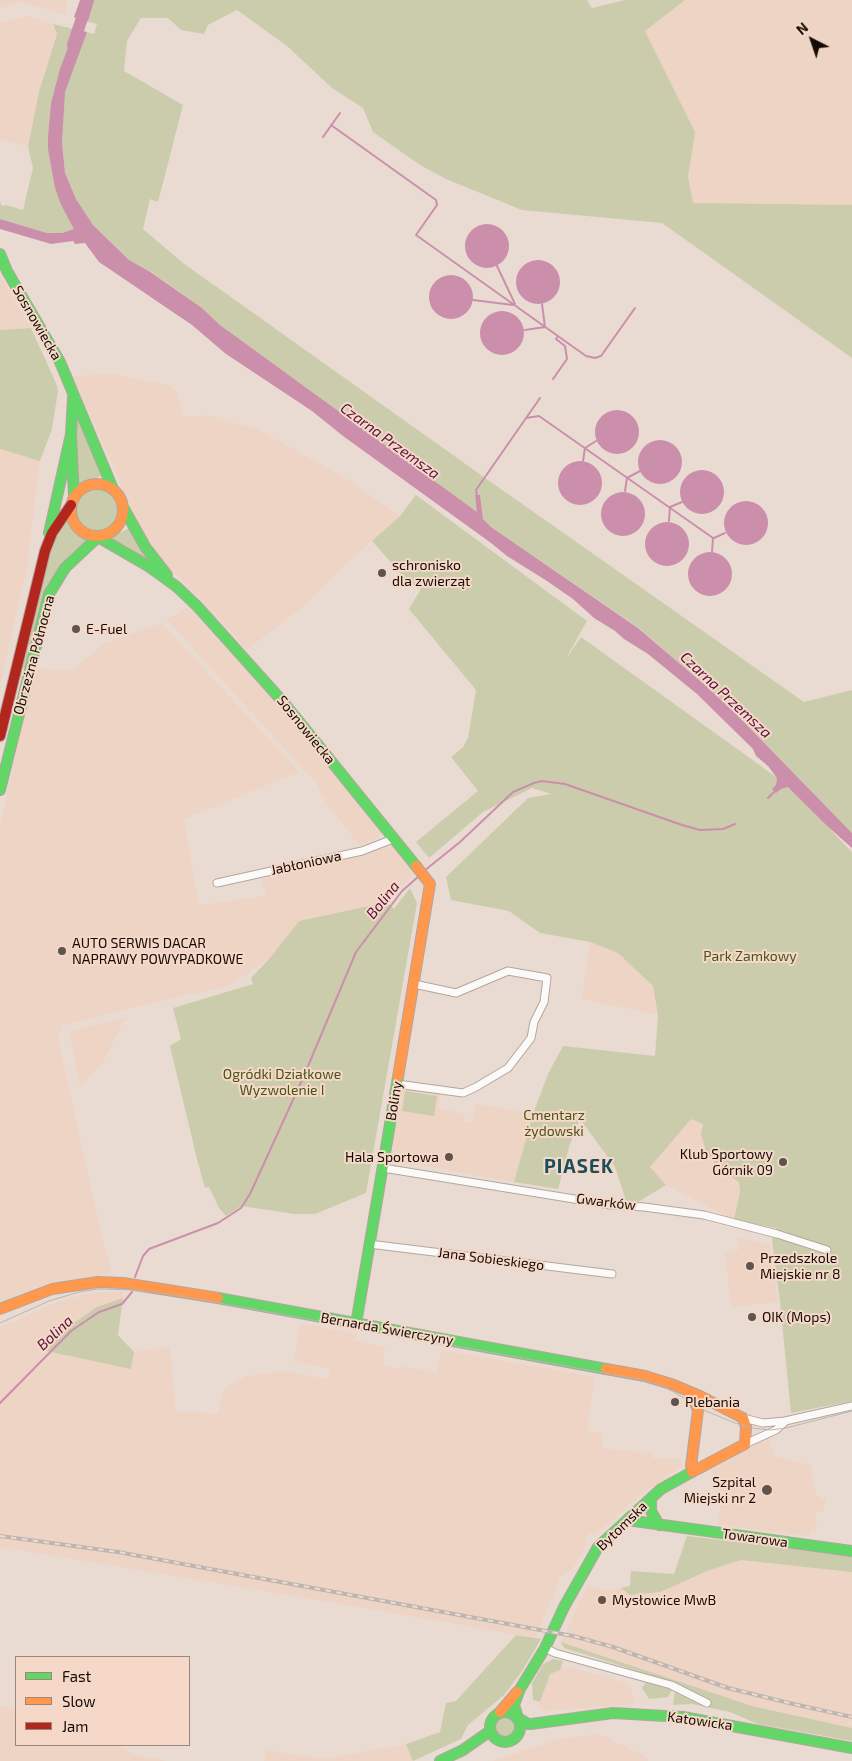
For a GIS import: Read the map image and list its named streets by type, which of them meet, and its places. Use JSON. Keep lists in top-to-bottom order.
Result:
{
  "streets": {
    "street": [
      "Sosnowiecka",
      "Obrzeżna Północna",
      "Jabłoniowa",
      "Boliny",
      "Gwarków",
      "Jana Sobieskiego",
      "Bernarda Świerczyny",
      "Bytomska",
      "Towarowa",
      "Katowicka"
    ]
  },
  "crossings": [
    ["Sosnowiecka", "Obrzeżna Północna"],
    ["Sosnowiecka", "Jabłoniowa"],
    ["Sosnowiecka", "Boliny"],
    ["Boliny", "Gwarków"],
    ["Boliny", "Jana Sobieskiego"],
    ["Boliny", "Bernarda Świerczyny"],
    ["Bernarda Świerczyny", "Bytomska"],
    ["Bytomska", "Towarowa"],
    ["Bytomska", "Katowicka"]
  ],
  "districts": ["PIASEK"],
  "water": ["Czarna Przemsza", "Bolina"],
  "parks": ["Park Zamkowy", "Ogródki Działkowe Wyzwolenie I", "Cmentarz żydowski"],
  "places": [
    "schronisko dla zwierząt",
    "E-Fuel",
    "AUTO SERWIS DACAR NAPRAWY POWYPADKOWE",
    "Hala Sportowa",
    "Klub Sportowy Górnik 09",
    "Przedszkole Miejskie nr 8",
    "OIK (Mops)",
    "Plebania",
    "Szpital Miejski nr 2",
    "Mysłowice MwB"
  ],
  "legend": ["Fast", "Slow", "Jam"],
  "north": "top left"
}
